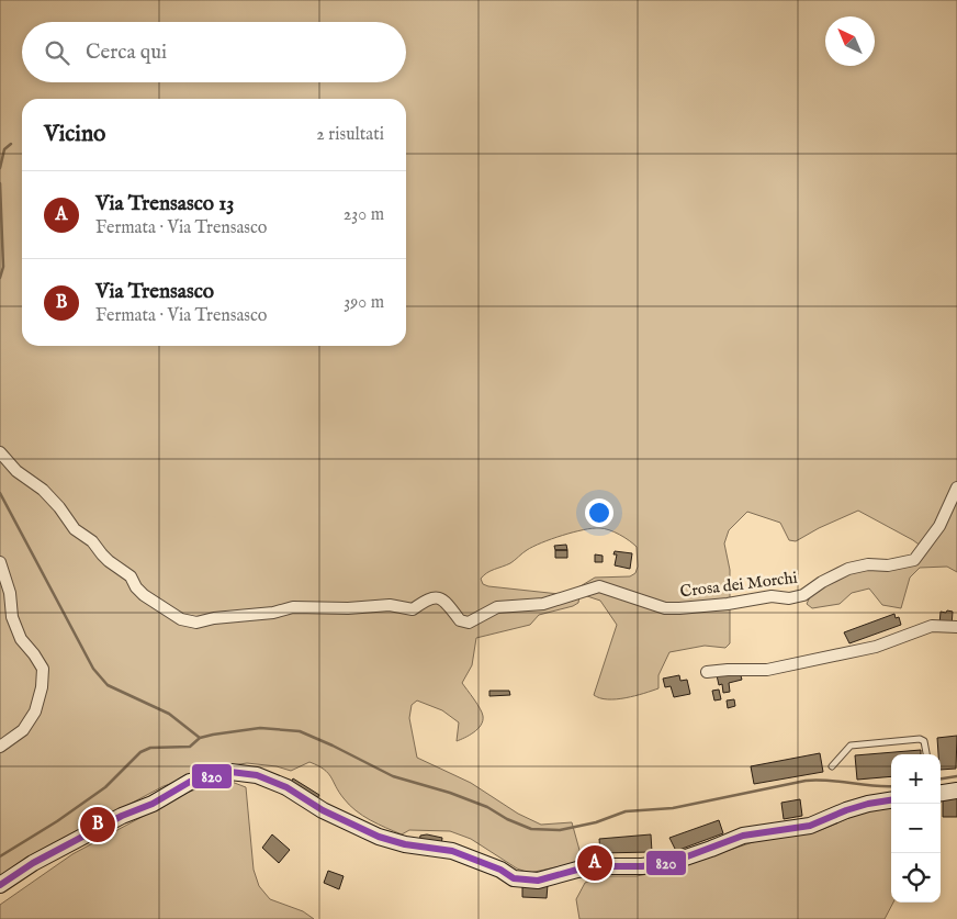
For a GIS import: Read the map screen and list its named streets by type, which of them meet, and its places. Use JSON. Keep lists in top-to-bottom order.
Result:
{
  "streets": {
    "street": ["Crosa dei Morchi"]
  },
  "lines": ["transit line 820"],
  "north": "top left",
  "page": {
    "search": "Cerca qui",
    "heading": ["Vicino", "2 risultati"],
    "list": [
      {
        "mark": "A",
        "name": "Via Trensasco 13",
        "note": "Fermata · Via Trensasco",
        "value": "230 m"
      },
      {
        "mark": "B",
        "name": "Via Trensasco",
        "note": "Fermata · Via Trensasco",
        "value": "390 m"
      }
    ],
    "map_buttons": ["+", "−"],
    "pins": ["B", "A"]
  }
}
